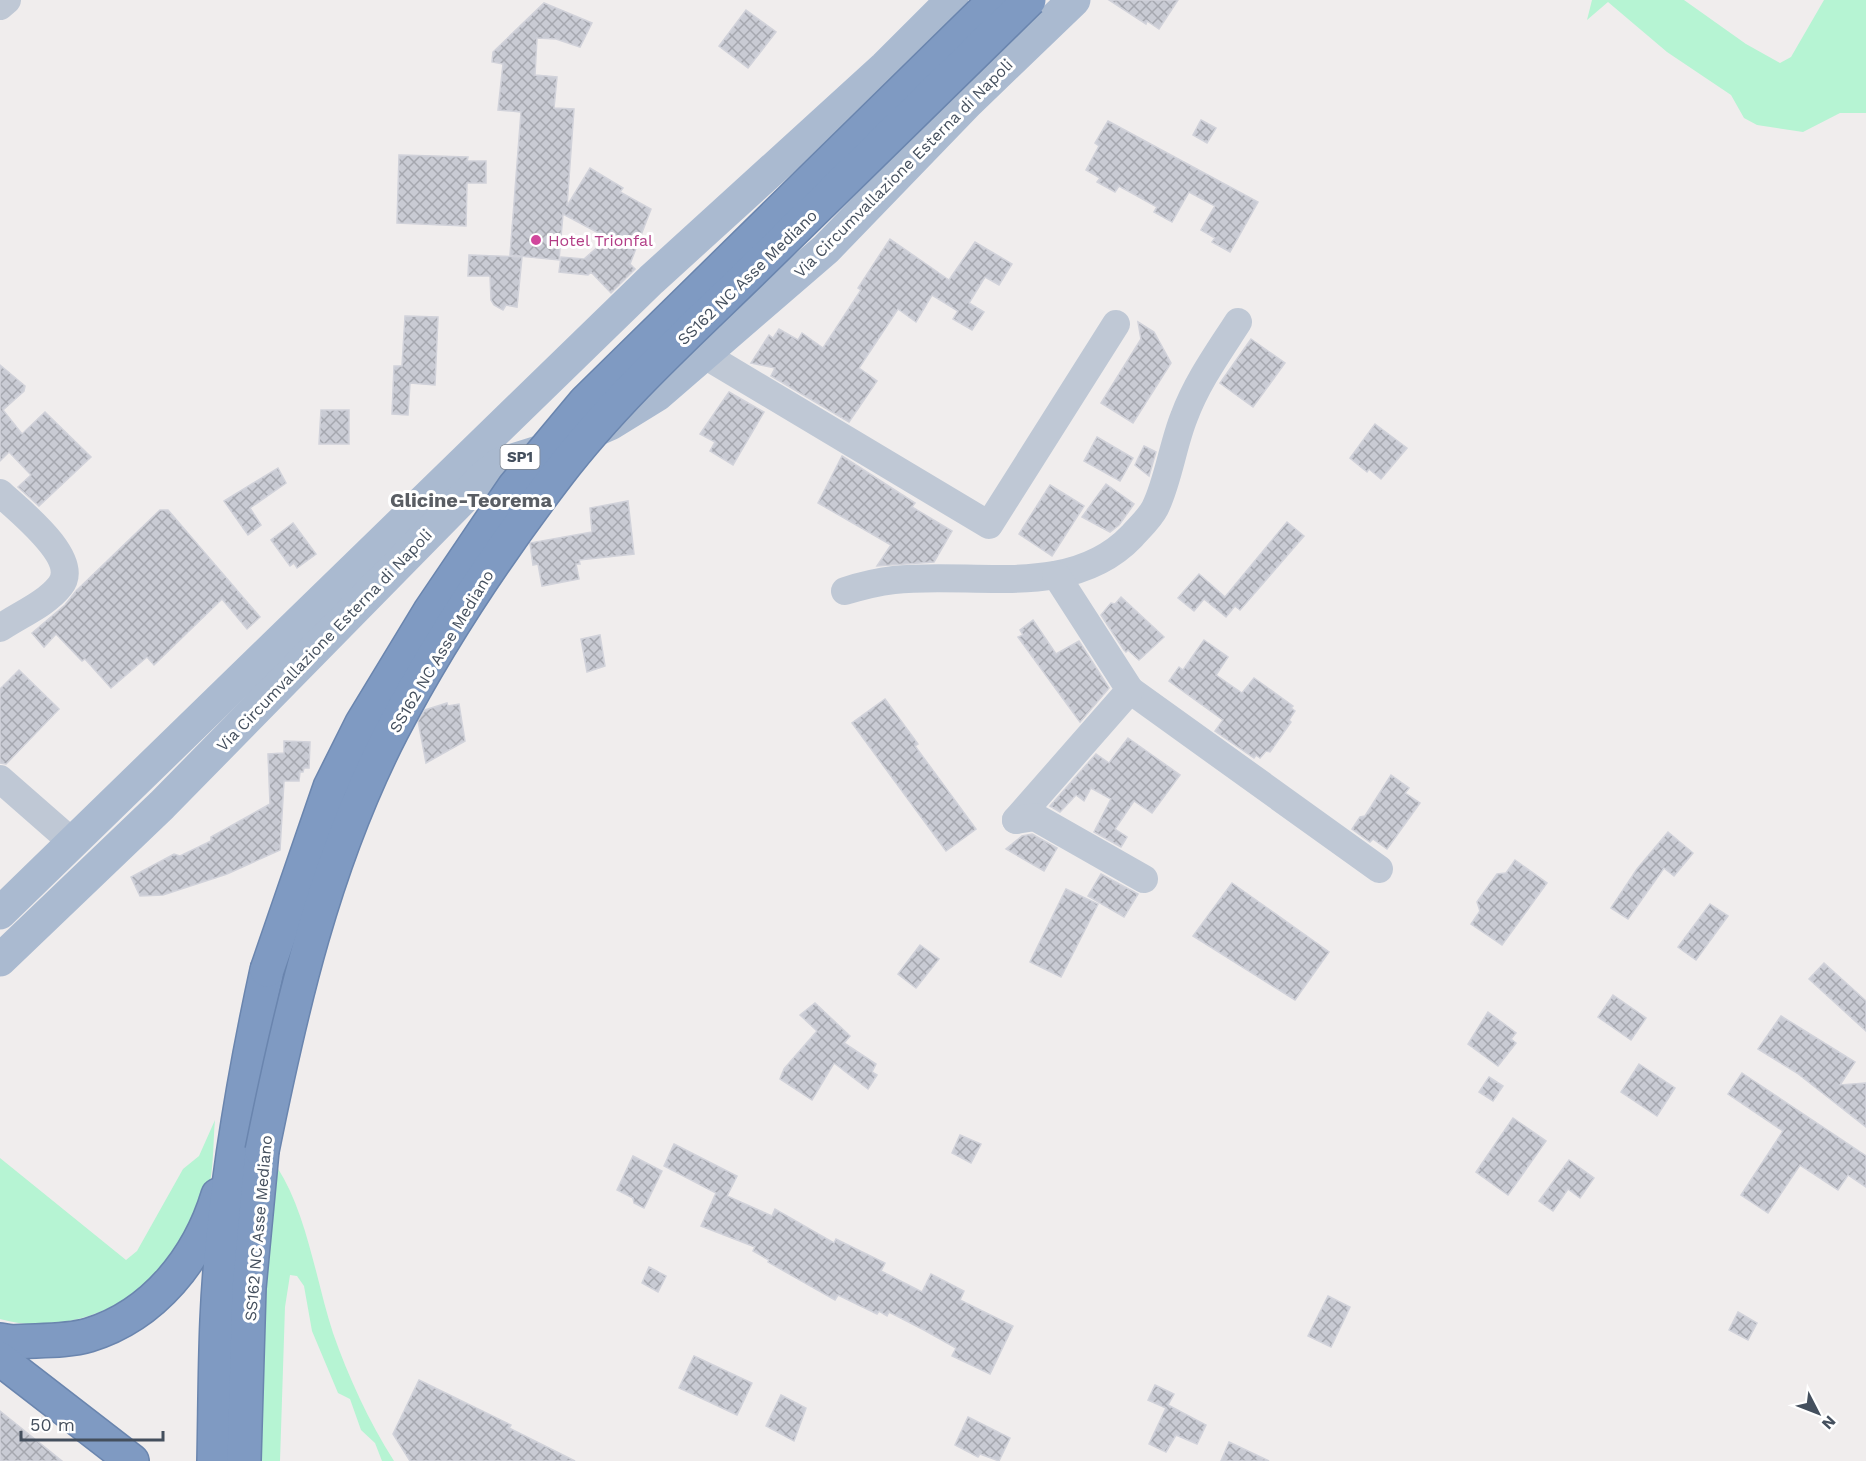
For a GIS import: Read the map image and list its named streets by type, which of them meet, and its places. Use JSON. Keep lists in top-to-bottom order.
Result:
{
  "streets": {
    "highway": ["SS162 NC Asse Mediano"],
    "main road": ["Via Circumvallazione Esterna di Napoli", "SP1"]
  },
  "districts": ["Glicine-Teorema"],
  "places": ["Hotel Trionfal"],
  "scale_bar": "50 m",
  "north": "bottom right"
}
